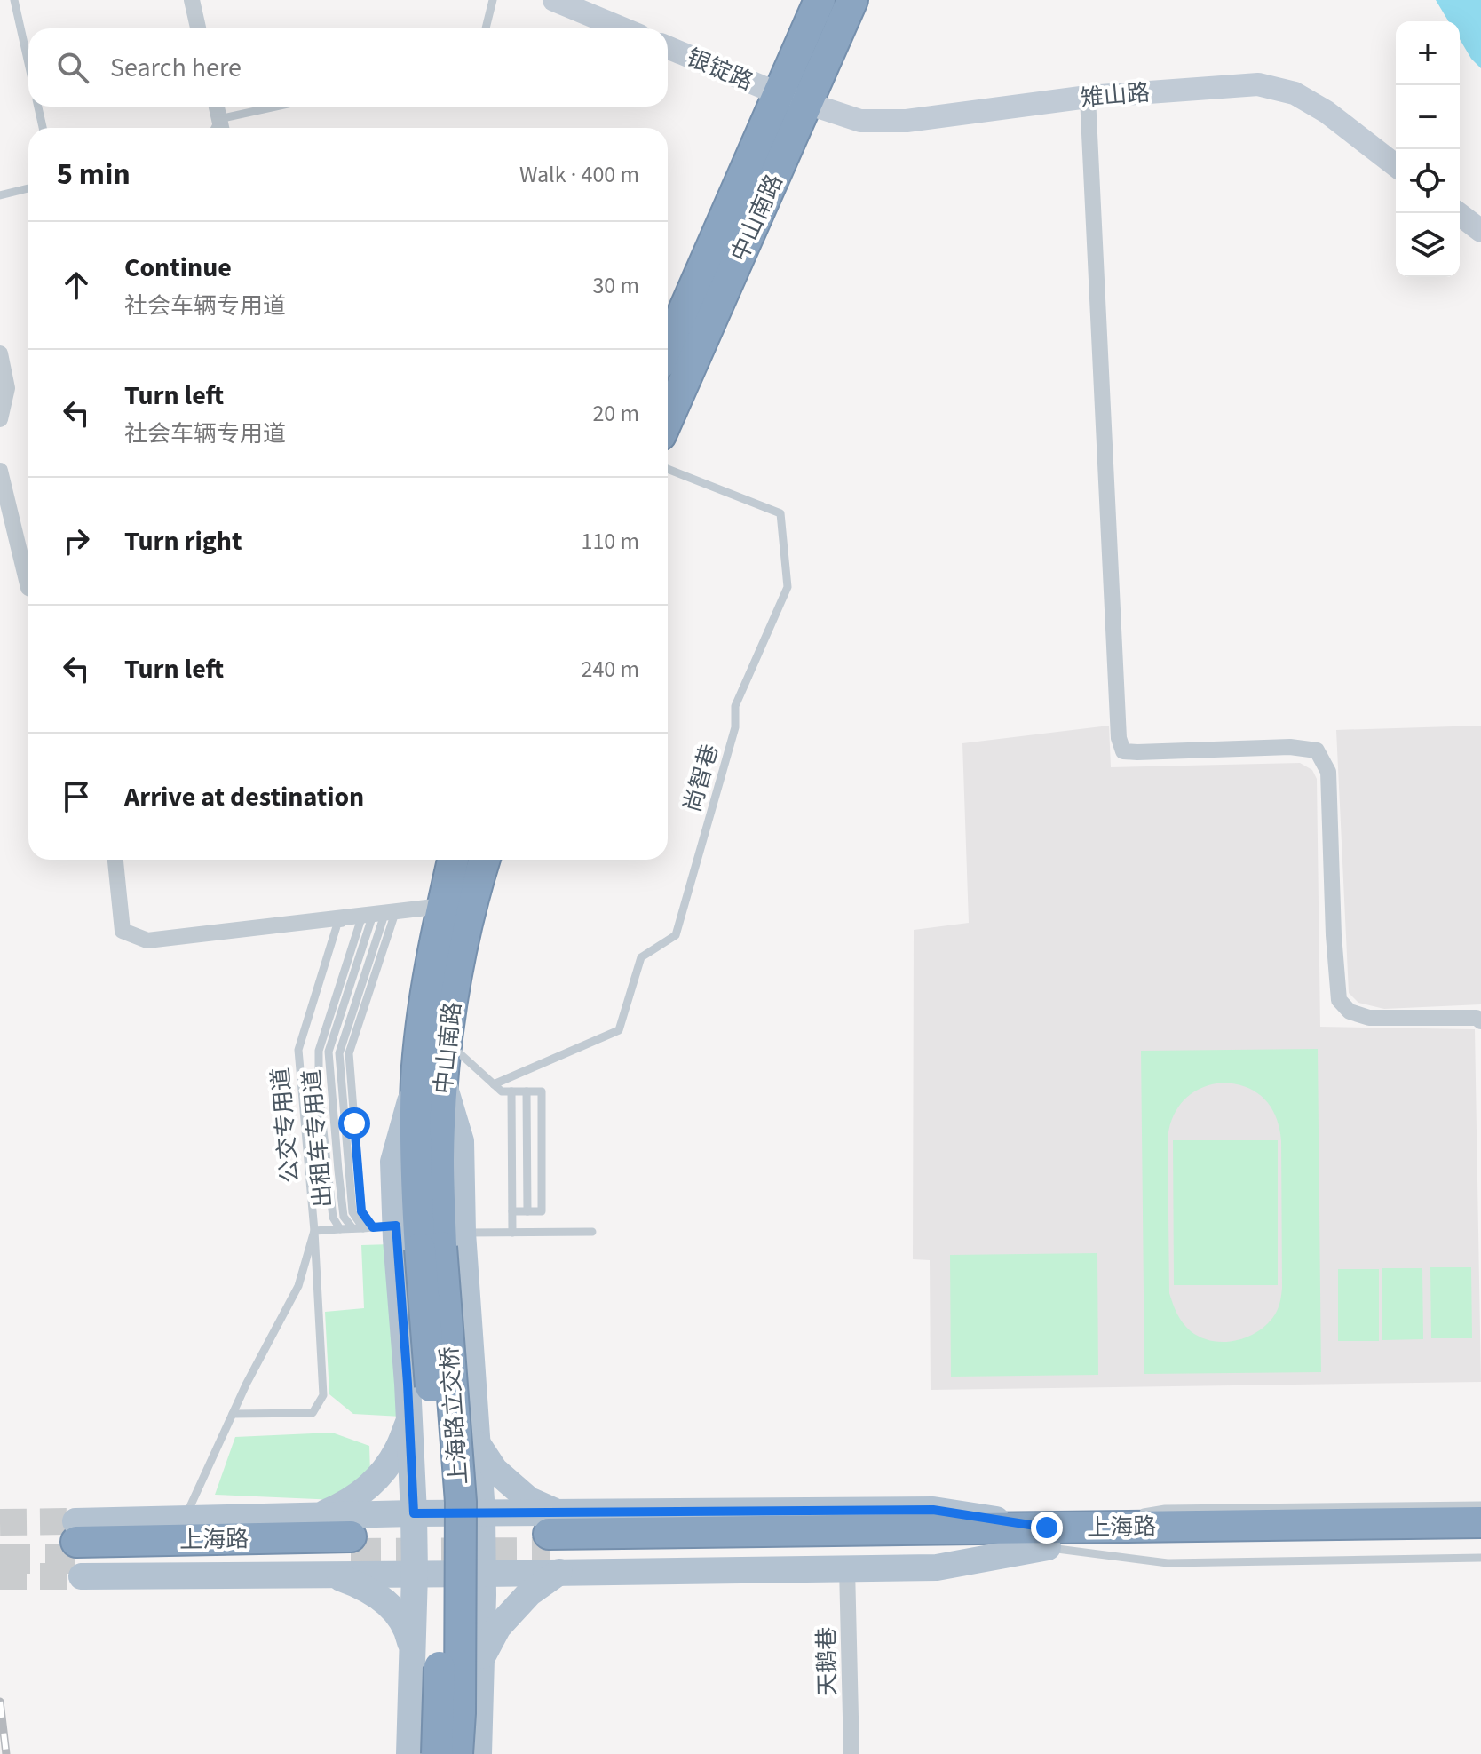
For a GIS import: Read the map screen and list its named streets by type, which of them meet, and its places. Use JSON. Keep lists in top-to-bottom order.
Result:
{
  "streets": {
    "highway": ["中山南路", "上海路立交桥", "上海路"],
    "street": ["银锭路", "雉山路", "天鹅巷"],
    "lane": ["尚智巷", "公交专用道", "出租车专用道"]
  },
  "crossings": [
    ["银锭路", "雉山路"],
    ["银锭路", "中山南路"],
    ["雉山路", "中山南路"],
    ["中山南路", "公交专用道"],
    ["中山南路", "上海路立交桥"],
    ["公交专用道", "出租车专用道"]
  ],
  "page": {
    "map_buttons": ["+", "−"],
    "search": "Search here",
    "heading": ["5 min", "Walk · 400 m"],
    "list": [
      ["Continue", "社会车辆专用道", "30 m"],
      ["Turn left", "社会车辆专用道", "20 m"],
      ["Turn right", "110 m"],
      ["Turn left", "240 m"],
      "Arrive at destination"
    ]
  }
}
